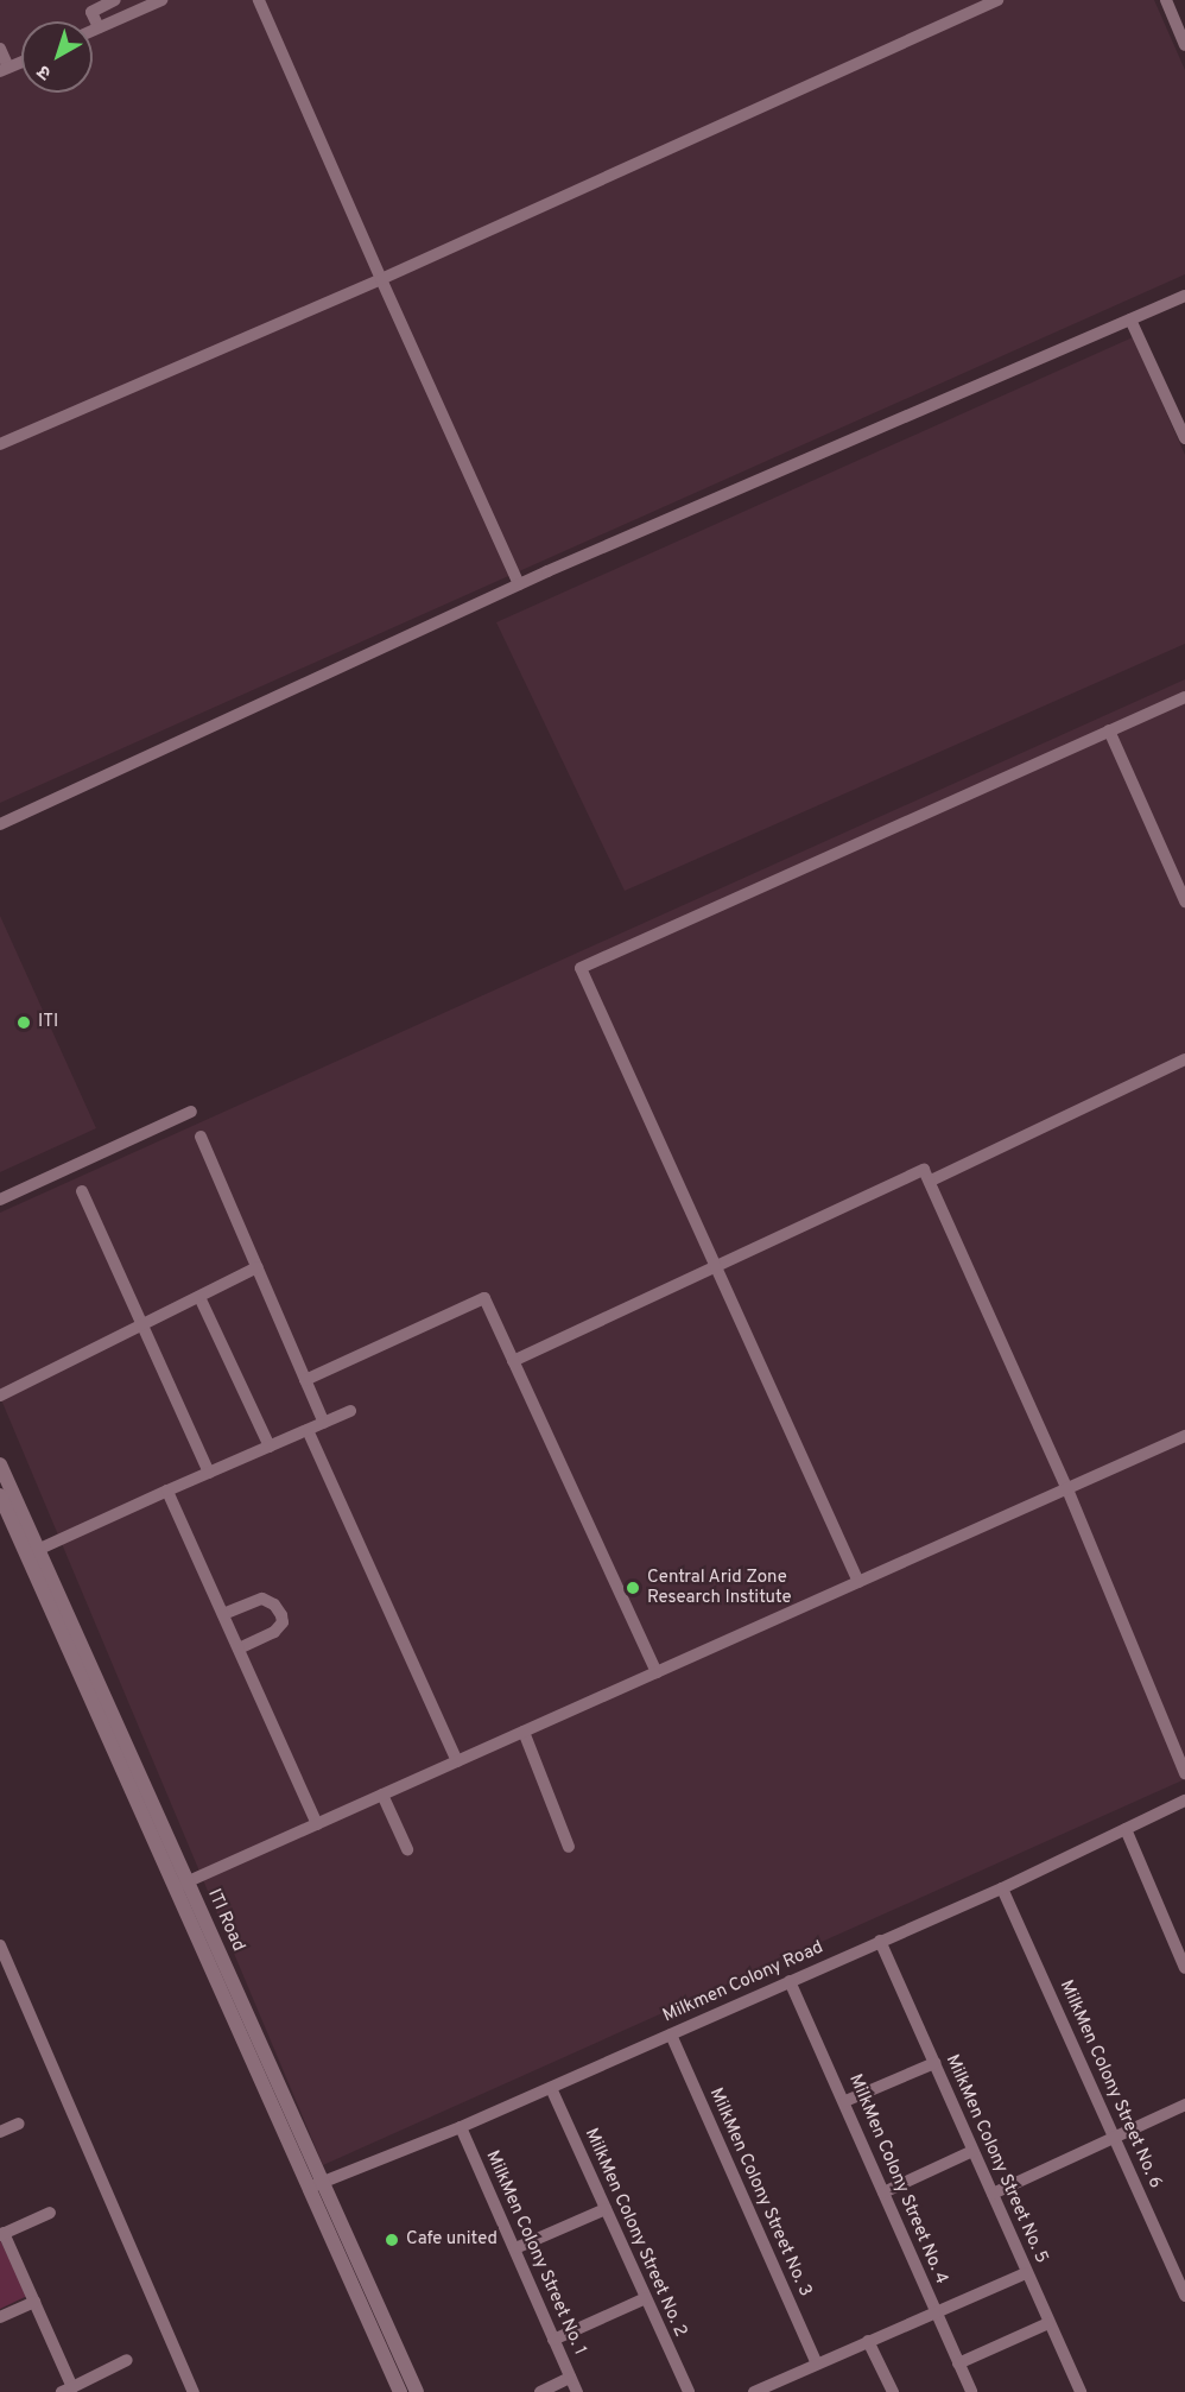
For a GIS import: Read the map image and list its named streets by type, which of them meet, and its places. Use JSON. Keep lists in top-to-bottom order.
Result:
{
  "streets": {
    "street": [
      "ITI Road",
      "Milkmen Colony Road",
      "MilkMen Colony Street No. 6",
      "MilkMen Colony Street No. 5",
      "MilkMen Colony Street No. 4",
      "MilkMen Colony Street No. 3",
      "MilkMen Colony Street No. 2",
      "MilkMen Colony Street No. 1"
    ]
  },
  "crossings": [
    ["ITI Road", "Milkmen Colony Road"],
    ["Milkmen Colony Road", "MilkMen Colony Street No. 6"],
    ["Milkmen Colony Road", "MilkMen Colony Street No. 5"],
    ["Milkmen Colony Road", "MilkMen Colony Street No. 4"],
    ["Milkmen Colony Road", "MilkMen Colony Street No. 3"],
    ["Milkmen Colony Road", "MilkMen Colony Street No. 2"],
    ["Milkmen Colony Road", "MilkMen Colony Street No. 1"]
  ],
  "places": ["ITI", "Central Arid Zone Research Institute", "Cafe united"],
  "north": "bottom left"
}
